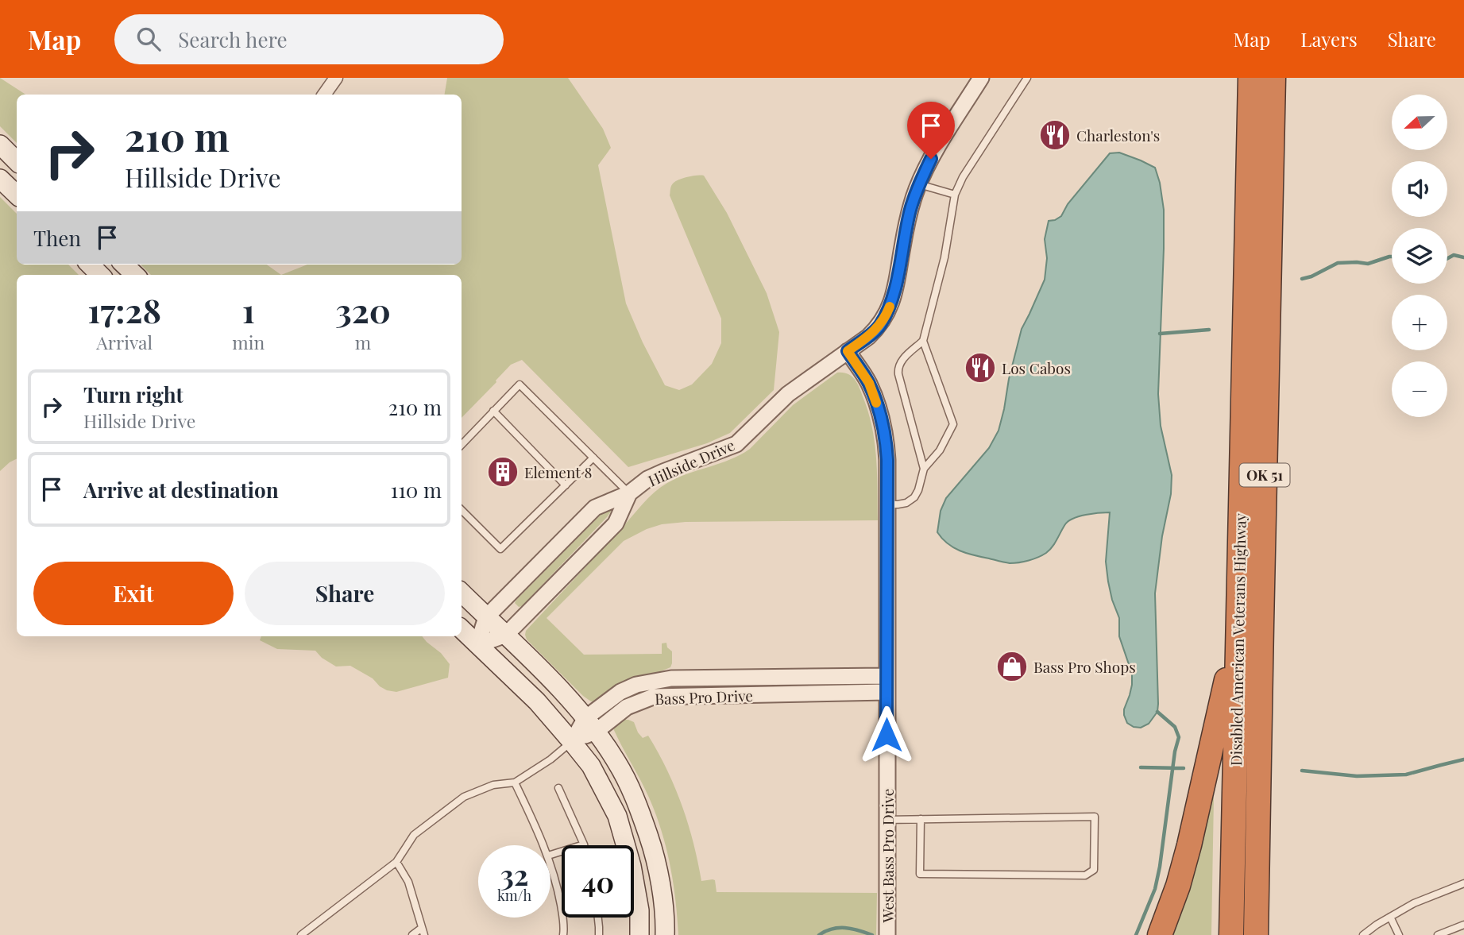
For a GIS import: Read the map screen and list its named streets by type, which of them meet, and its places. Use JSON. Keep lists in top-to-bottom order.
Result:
{
  "streets": {
    "highway": ["OK 51", "Disabled American Veterans Highway"],
    "street": ["Hillside Drive", "Bass Pro Drive", "West Bass Pro Drive"]
  },
  "crossings": [
    ["Hillside Drive", "West Bass Pro Drive"],
    ["Bass Pro Drive", "West Bass Pro Drive"]
  ],
  "places": {
    "restaurant": ["Charleston's", "Los Cabos"],
    "building": ["Element 8"],
    "shop": ["Bass Pro Shops"]
  },
  "north": "left",
  "page": {
    "header": "Map",
    "search": "Search here",
    "nav": ["Map", "Layers", "Share"],
    "map_buttons": ["+", "−"],
    "turn": ["210 m", "Hillside Drive"],
    "then": "Then",
    "eta": [
      "17:28",
      "Arrival",
      "1",
      "min",
      "320",
      "m"
    ],
    "list": [
      {
        "name": "Turn right",
        "note": "Hillside Drive",
        "value": "210 m"
      },
      {
        "name": "Arrive at destination",
        "value": "110 m"
      }
    ],
    "buttons": ["Exit", "Share"],
    "speed": "32 km/h",
    "limit": "40"
  }
}
